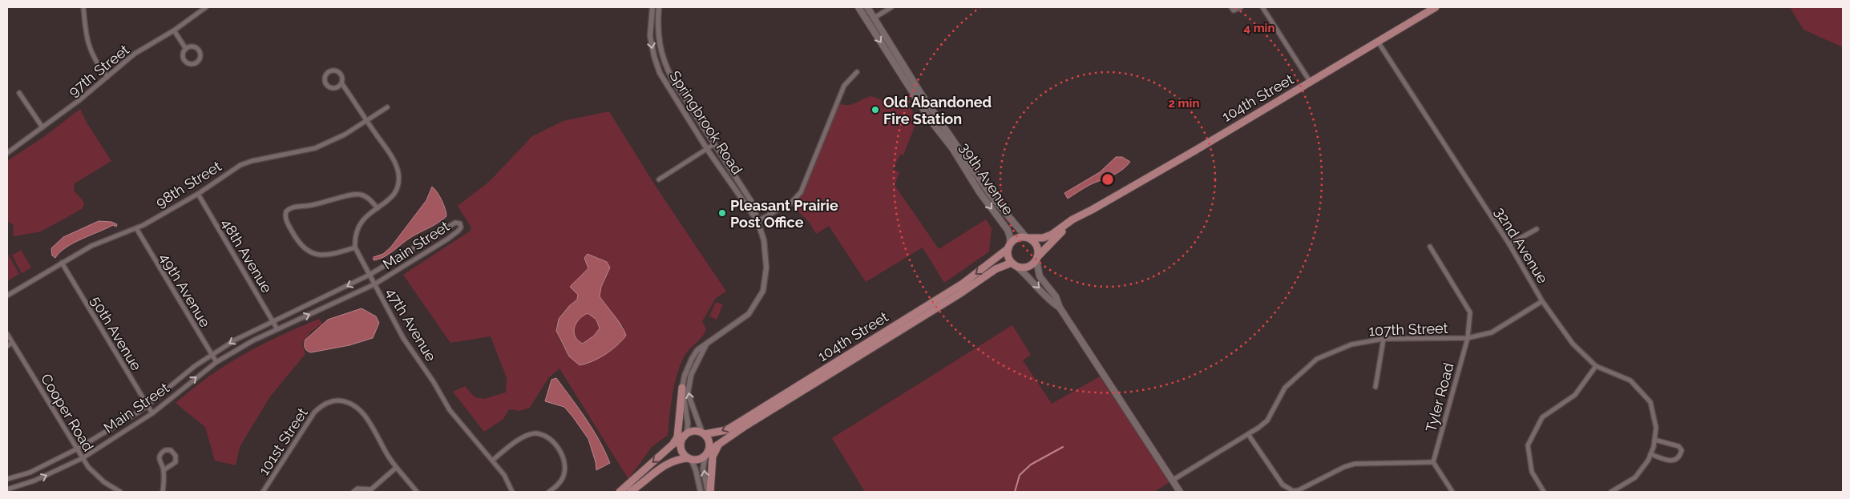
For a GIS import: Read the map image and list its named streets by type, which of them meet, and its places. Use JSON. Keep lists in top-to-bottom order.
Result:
{
  "streets": {
    "main road": ["104th Street", "39th Avenue"],
    "street": [
      "97th Street",
      "Springbrook Road",
      "98th Street",
      "Main Street",
      "32nd Avenue",
      "48th Avenue",
      "49th Avenue",
      "47th Avenue",
      "107th Street",
      "50th Avenue",
      "Tyler Road",
      "Cooper Road",
      "101st Street"
    ]
  },
  "crossings": [
    ["104th Street", "Springbrook Road"],
    ["104th Street", "39th Avenue"],
    ["104th Street", "32nd Avenue"],
    ["98th Street", "48th Avenue"],
    ["98th Street", "49th Avenue"],
    ["98th Street", "50th Avenue"],
    ["Main Street", "48th Avenue"],
    ["Main Street", "49th Avenue"],
    ["Main Street", "47th Avenue"],
    ["Main Street", "50th Avenue"],
    ["Main Street", "Cooper Road"],
    ["32nd Avenue", "107th Street"],
    ["107th Street", "Tyler Road"]
  ],
  "places": ["Old Abandoned Fire Station", "Pleasant Prairie Post Office"],
  "rings": ["4 min", "2 min"]
}
